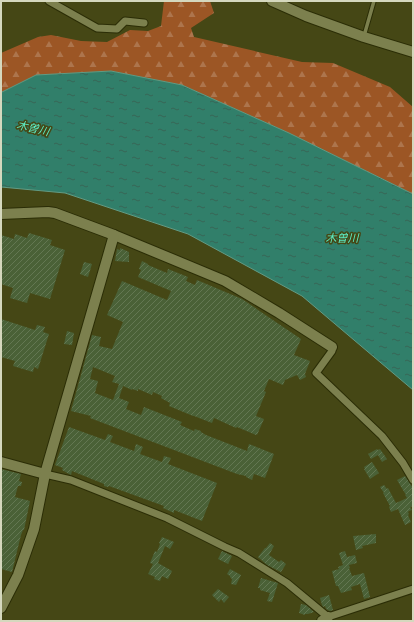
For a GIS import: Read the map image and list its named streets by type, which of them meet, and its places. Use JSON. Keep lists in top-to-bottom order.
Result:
{
  "water": ["木曽川"]
}
